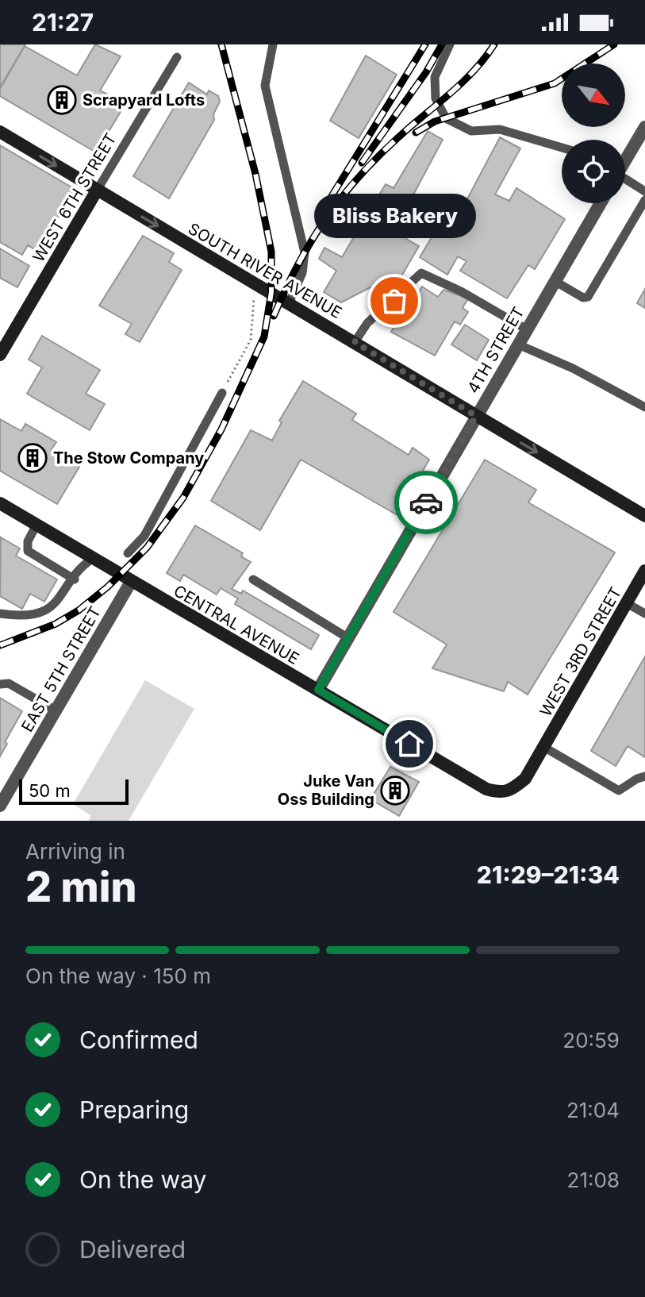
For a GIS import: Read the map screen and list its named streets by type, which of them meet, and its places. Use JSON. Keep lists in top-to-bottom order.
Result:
{
  "streets": {
    "street": [
      "WEST 6TH STREET",
      "SOUTH RIVER AVENUE",
      "4TH STREET",
      "CENTRAL AVENUE",
      "WEST 3RD STREET",
      "EAST 5TH STREET"
    ]
  },
  "crossings": [
    ["WEST 6TH STREET", "SOUTH RIVER AVENUE"],
    ["SOUTH RIVER AVENUE", "4TH STREET"],
    ["4TH STREET", "CENTRAL AVENUE"],
    ["CENTRAL AVENUE", "WEST 3RD STREET"],
    ["CENTRAL AVENUE", "EAST 5TH STREET"]
  ],
  "one_way": ["SOUTH RIVER AVENUE"],
  "places": {
    "building": ["Scrapyard Lofts", "The Stow Company", "Juke Van Oss Building"],
    "other": ["Bliss Bakery"]
  },
  "scale_bar": "50 m",
  "north": "bottom right",
  "page": {
    "status": "21:27",
    "bubble": "Bliss Bakery",
    "scale": "50 m",
    "heading": ["2 min", "Arriving in", "21:29–21:34"],
    "bar": "On the way · 150 m",
    "list": [
      ["Confirmed", "20:59"],
      ["Preparing", "21:04"],
      ["On the way", "21:08"],
      "Delivered"
    ]
  }
}
